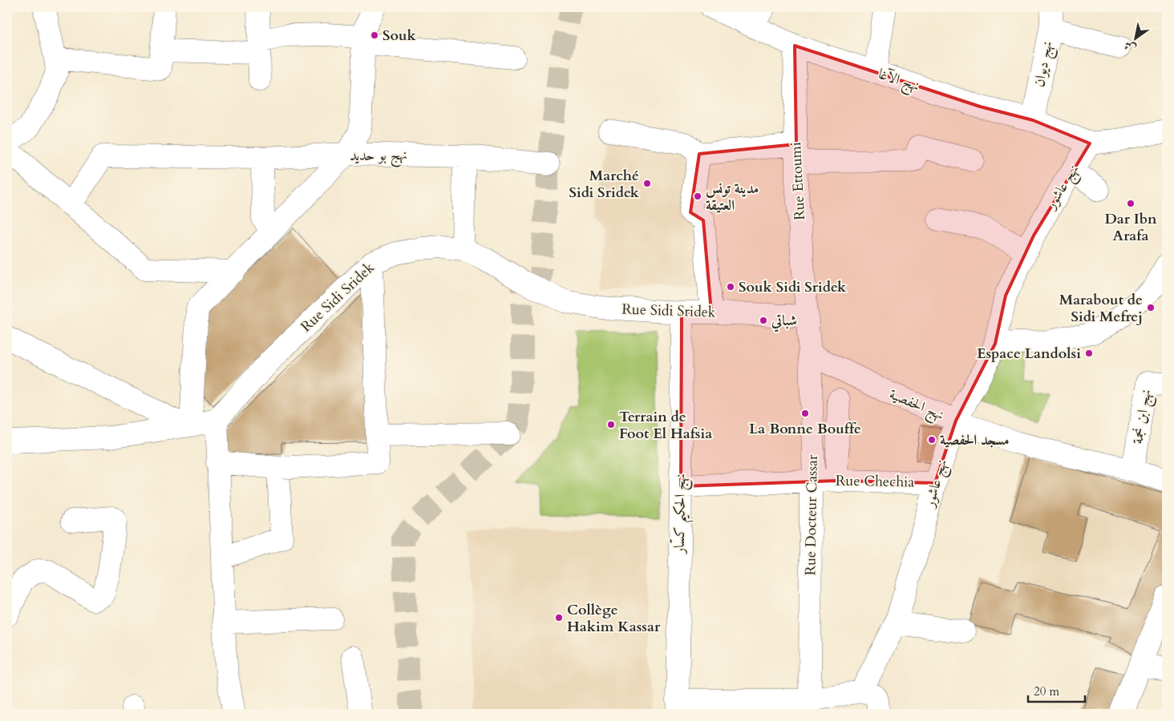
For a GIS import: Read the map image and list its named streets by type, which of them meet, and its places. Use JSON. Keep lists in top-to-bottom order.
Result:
{
  "streets": {
    "street": [
      "نهج ديوان",
      "نهج الآغا",
      "نهج بو حديد",
      "Rue Ettoumi",
      "نهج عاشور",
      "Rue Sidi Sridek",
      "نهج الحفصية",
      "نهج ابن نجمة",
      "Rue Chechia",
      "نهج الحكيم كسّار",
      "Rue Docteur Cassar"
    ]
  },
  "crossings": [
    ["نهج ديوان", "نهج الآغا"],
    ["نهج الآغا", "Rue Ettoumi"],
    ["نهج الآغا", "نهج عاشور"],
    ["Rue Ettoumi", "Rue Sidi Sridek"],
    ["Rue Ettoumi", "Rue Docteur Cassar"],
    ["نهج عاشور", "نهج الحفصية"],
    ["نهج عاشور", "Rue Chechia"],
    ["Rue Sidi Sridek", "نهج الحكيم كسّار"],
    ["Rue Sidi Sridek", "Rue Docteur Cassar"],
    ["نهج الحفصية", "نهج ابن نجمة"],
    ["نهج الحفصية", "Rue Docteur Cassar"],
    ["Rue Chechia", "نهج الحكيم كسّار"],
    ["Rue Chechia", "Rue Docteur Cassar"]
  ],
  "places": [
    "Souk",
    "Marché Sidi Sridek",
    "مدينة تونس العتيقة",
    "Dar Ibn Arafa",
    "Souk Sidi Sridek",
    "Marabout de Sidi Mefrej",
    "شباتي",
    "Espace Landolsi",
    "La Bonne Bouffe",
    "Terrain de Foot El Hafsia",
    "مسجد الحفصية",
    "Collège Hakim Kassar"
  ],
  "scale_bar": "20 m",
  "north": "bottom left"
}
